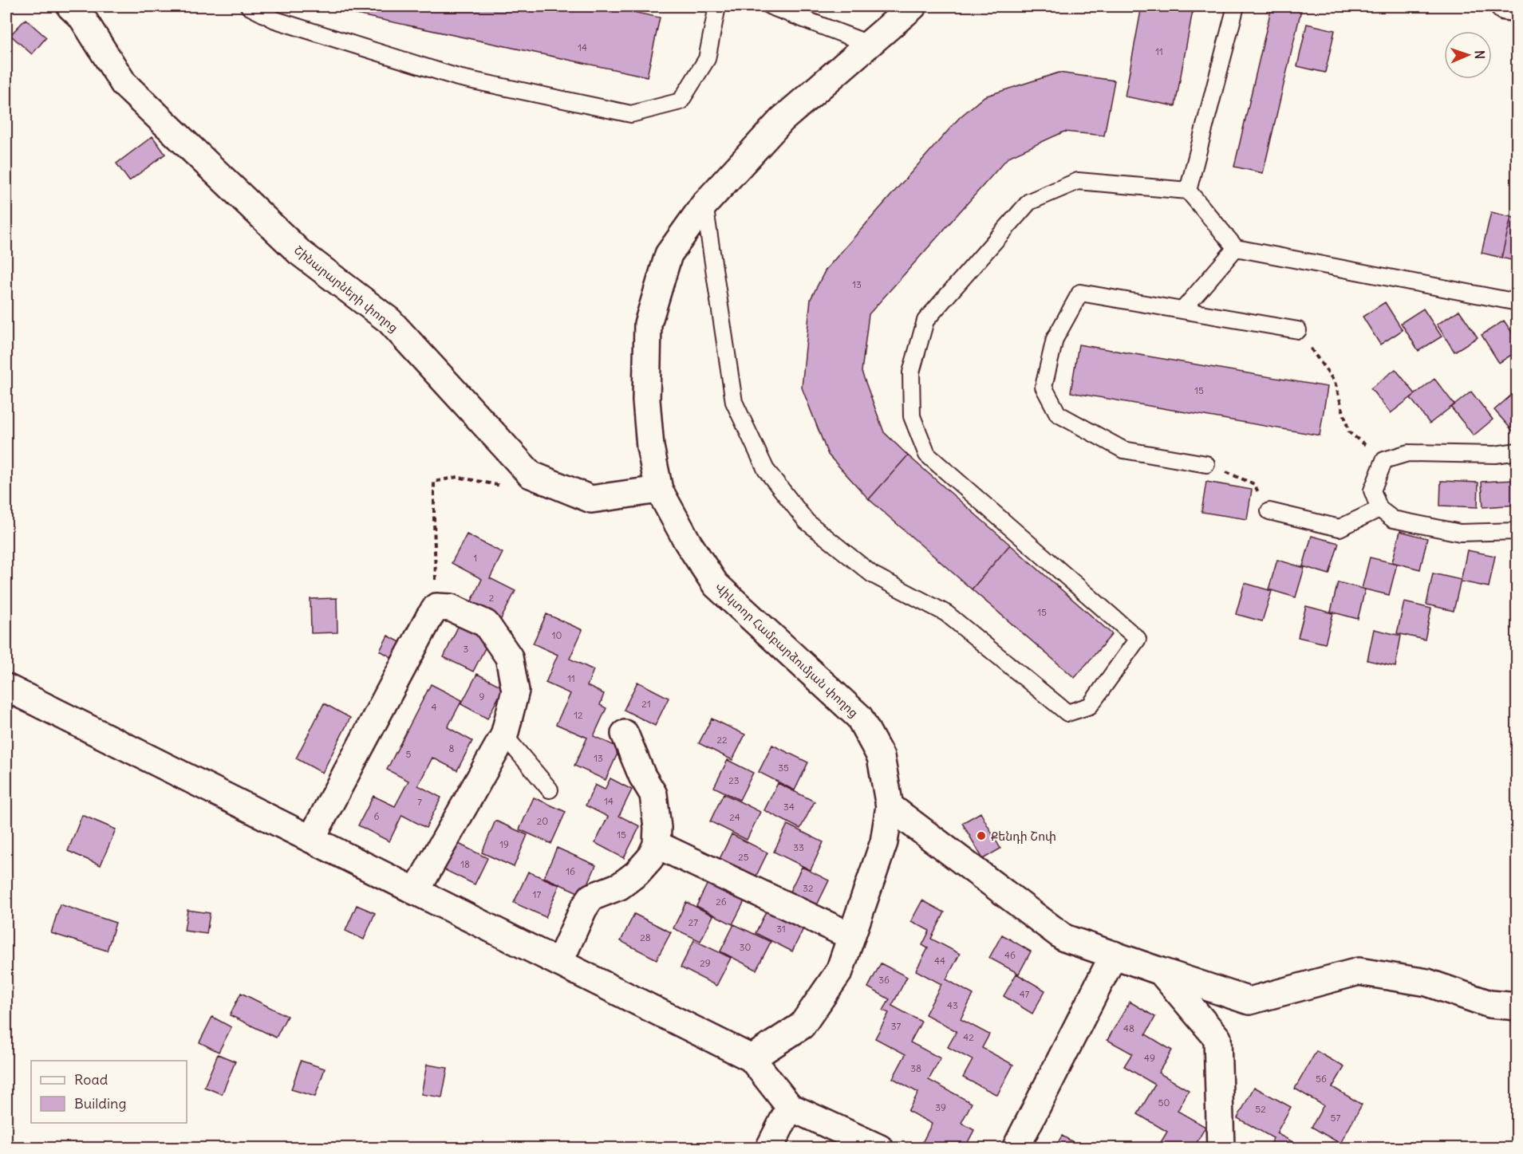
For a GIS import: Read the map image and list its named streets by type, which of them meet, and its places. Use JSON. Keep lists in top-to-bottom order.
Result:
{
  "streets": {
    "street": ["Շինարարների փողոց", "Վիկտոր Համբարձումյան փողոց"]
  },
  "crossings": [
    ["Շինարարների փողոց", "Վիկտոր Համբարձումյան փողոց"]
  ],
  "places": ["Քենդի Շոփ"],
  "house_numbers": [
    "14",
    "11",
    "13",
    "15",
    "1",
    "2",
    "15",
    "10",
    "3",
    "11",
    "9",
    "21",
    "4",
    "12",
    "22",
    "8",
    "5",
    "13",
    "35",
    "23",
    "14",
    "7",
    "34",
    "6",
    "24",
    "20",
    "15",
    "19",
    "33",
    "25",
    "18",
    "16",
    "32",
    "17",
    "26",
    "27",
    "31",
    "28",
    "30",
    "46",
    "44",
    "29",
    "36",
    "47",
    "43",
    "37",
    "48",
    "42",
    "49",
    "38",
    "56",
    "50",
    "39",
    "52",
    "57"
  ],
  "legend": ["Road", "Building"],
  "north": "right"
}
